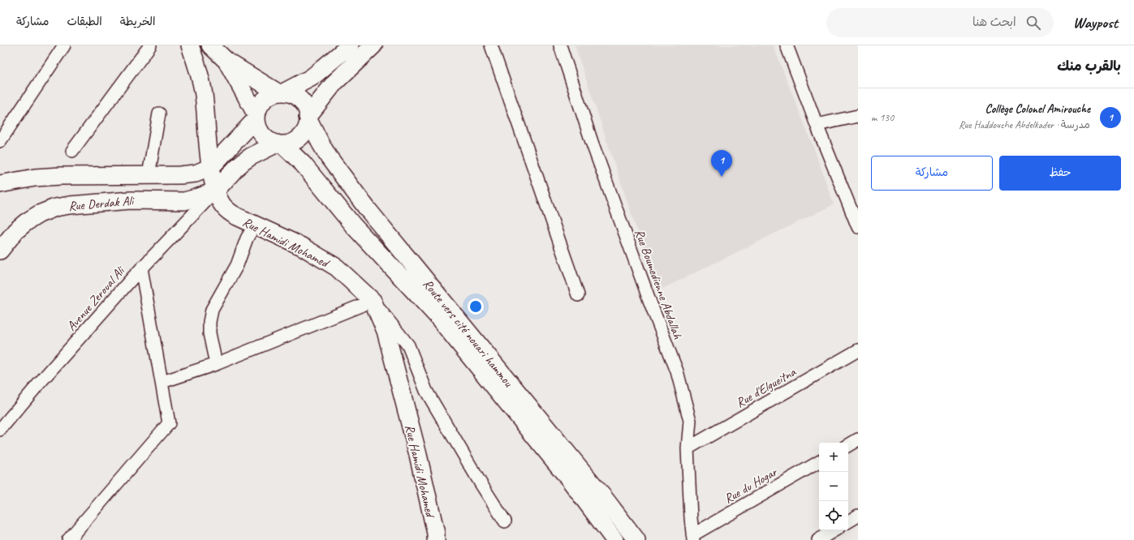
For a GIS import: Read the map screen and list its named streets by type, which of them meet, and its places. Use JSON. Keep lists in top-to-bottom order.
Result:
{
  "streets": {
    "street": [
      "Rue Derdak Ali",
      "Rue Hamidi Mohamed",
      "Rue Boumedienne Abdallah",
      "Avenue Zeroual Ali",
      "Route vers cité nouari hammou",
      "Rue d'Elgueitna",
      "Rue du Hogar"
    ]
  },
  "crossings": [
    ["Rue Derdak Ali", "Rue Hamidi Mohamed"],
    ["Rue Derdak Ali", "Avenue Zeroual Ali"],
    ["Rue Hamidi Mohamed", "Avenue Zeroual Ali"],
    ["Rue Boumedienne Abdallah", "Rue d'Elgueitna"],
    ["Rue Boumedienne Abdallah", "Rue du Hogar"]
  ],
  "page": {
    "header": "Waypost",
    "search": "ابحث هنا",
    "nav": ["الخريطة", "الطبقات", "مشاركة"],
    "heading": "بالقرب منك",
    "list": [
      {
        "mark": "1",
        "name": "Collège Colonel Amirouche",
        "note": "مدرسة · Rue Haddouche Abdelkader",
        "value": "130 m"
      }
    ],
    "buttons": ["حفظ", "مشاركة"],
    "pins": "1",
    "map_buttons": ["+", "−"]
  }
}
